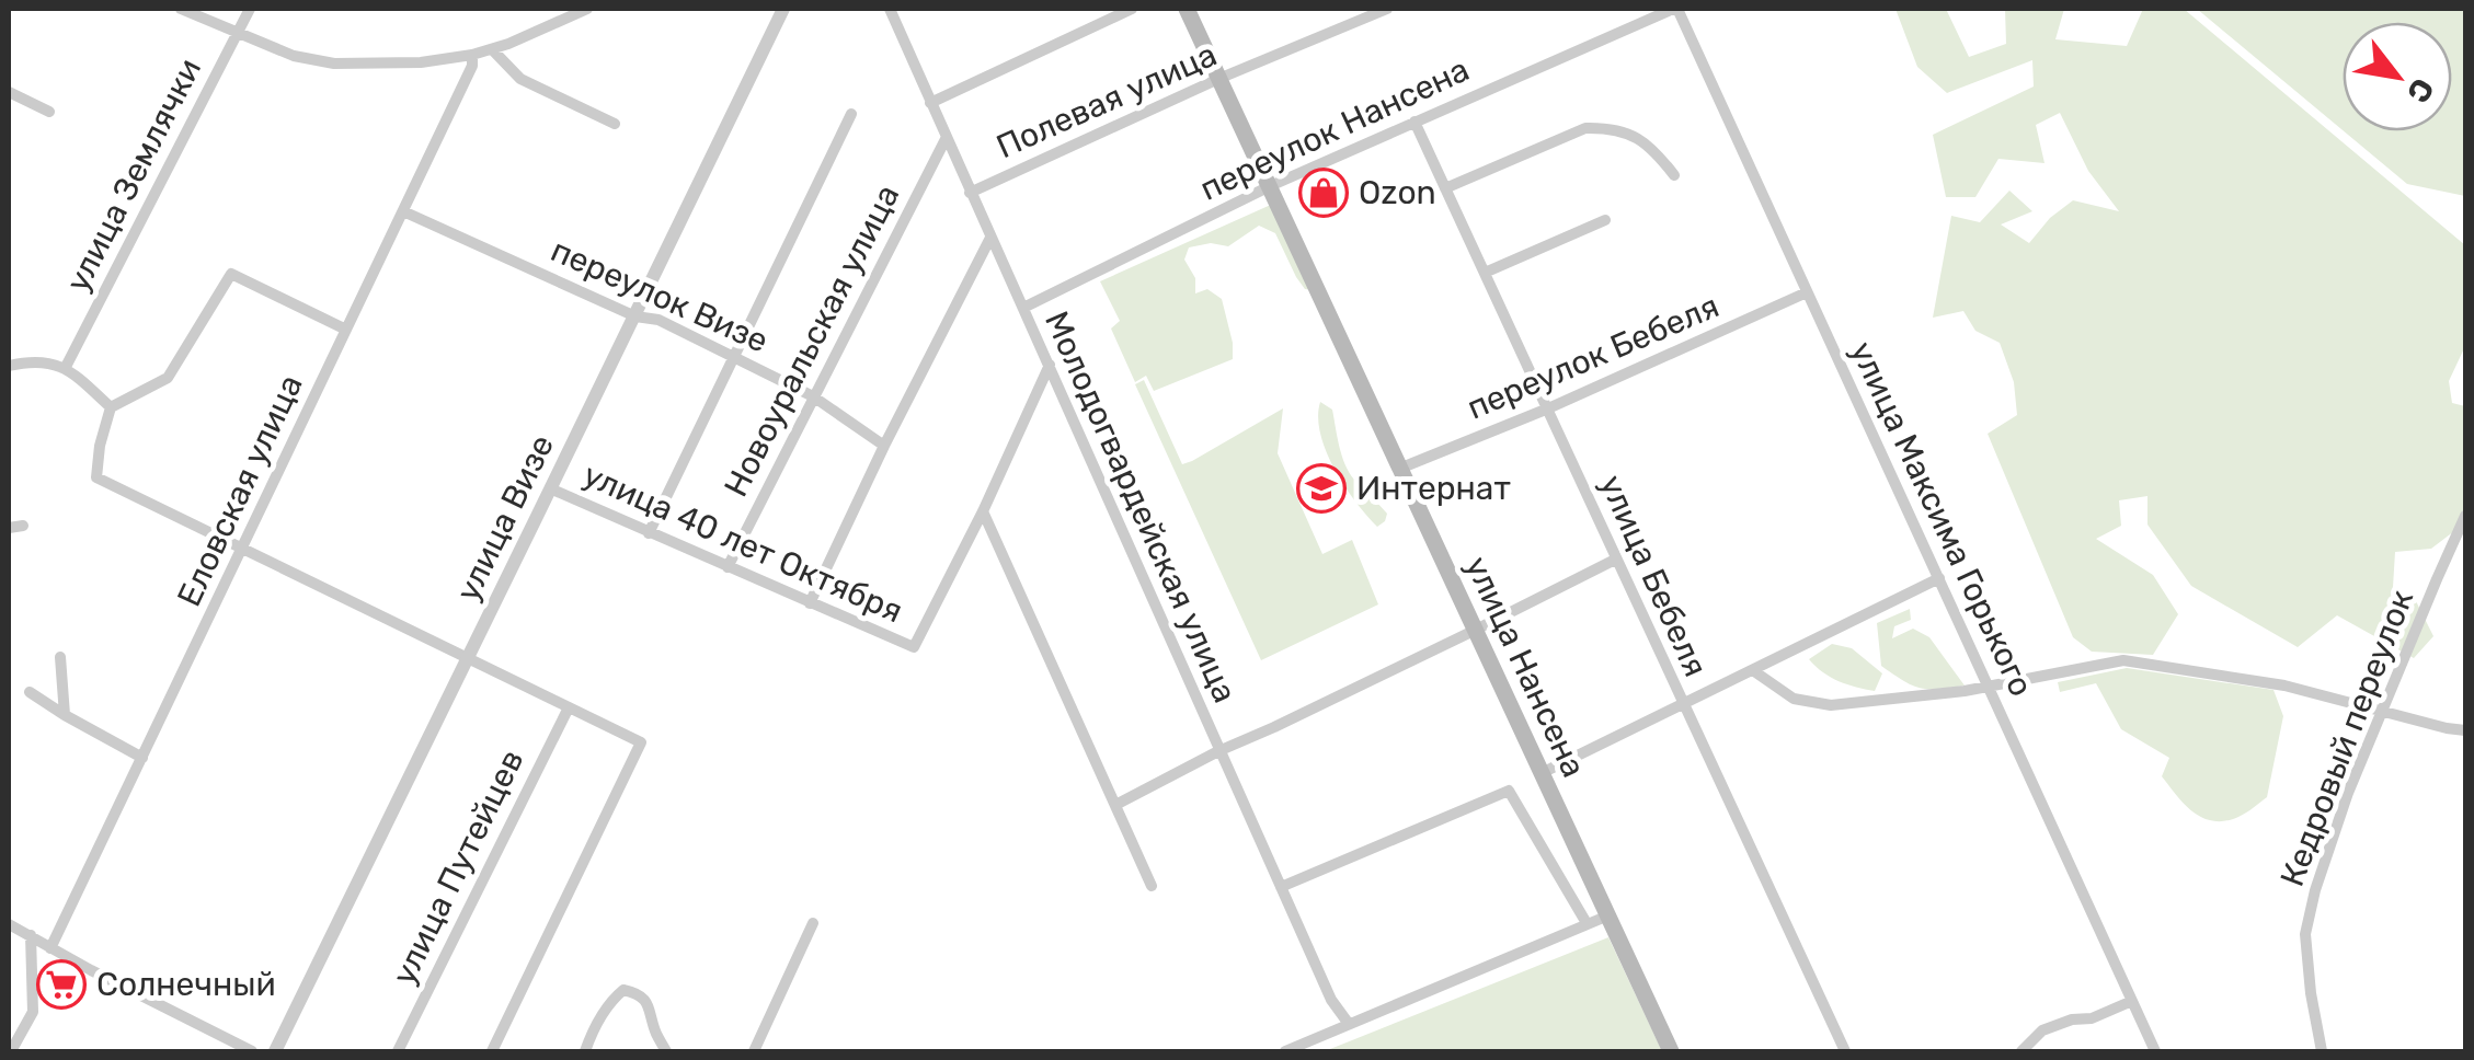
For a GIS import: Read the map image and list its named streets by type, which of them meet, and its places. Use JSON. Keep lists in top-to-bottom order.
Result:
{
  "streets": {
    "main road": ["улица Нансена"],
    "street": [
      "Полевая улица",
      "переулок Нансена",
      "улица Землячки",
      "переулок Визе",
      "Новоуральская улица",
      "переулок Бебеля",
      "Еловская улица",
      "Молодогвардейская улица",
      "улица Визе",
      "улица Максима Горького",
      "улица 40 лет Октября",
      "улица Бебеля",
      "Кедровый переулок",
      "улица Путейцев"
    ]
  },
  "crossings": [
    ["Полевая улица", "Молодогвардейская улица"],
    ["Полевая улица", "улица Нансена"],
    ["переулок Нансена", "Молодогвардейская улица"],
    ["переулок Нансена", "улица Максима Горького"],
    ["переулок Нансена", "улица Бебеля"],
    ["переулок Нансена", "улица Нансена"],
    ["переулок Визе", "Новоуральская улица"],
    ["переулок Визе", "Еловская улица"],
    ["переулок Визе", "улица Визе"],
    ["Новоуральская улица", "Молодогвардейская улица"],
    ["Новоуральская улица", "улица 40 лет Октября"],
    ["переулок Бебеля", "улица Максима Горького"],
    ["переулок Бебеля", "улица Бебеля"],
    ["переулок Бебеля", "улица Нансена"],
    ["улица Визе", "улица 40 лет Октября"]
  ],
  "places": {
    "shop": ["Ozon"],
    "school or university": ["Интернат"],
    "supermarket": ["Солнечный"]
  },
  "north": "bottom right"
}
